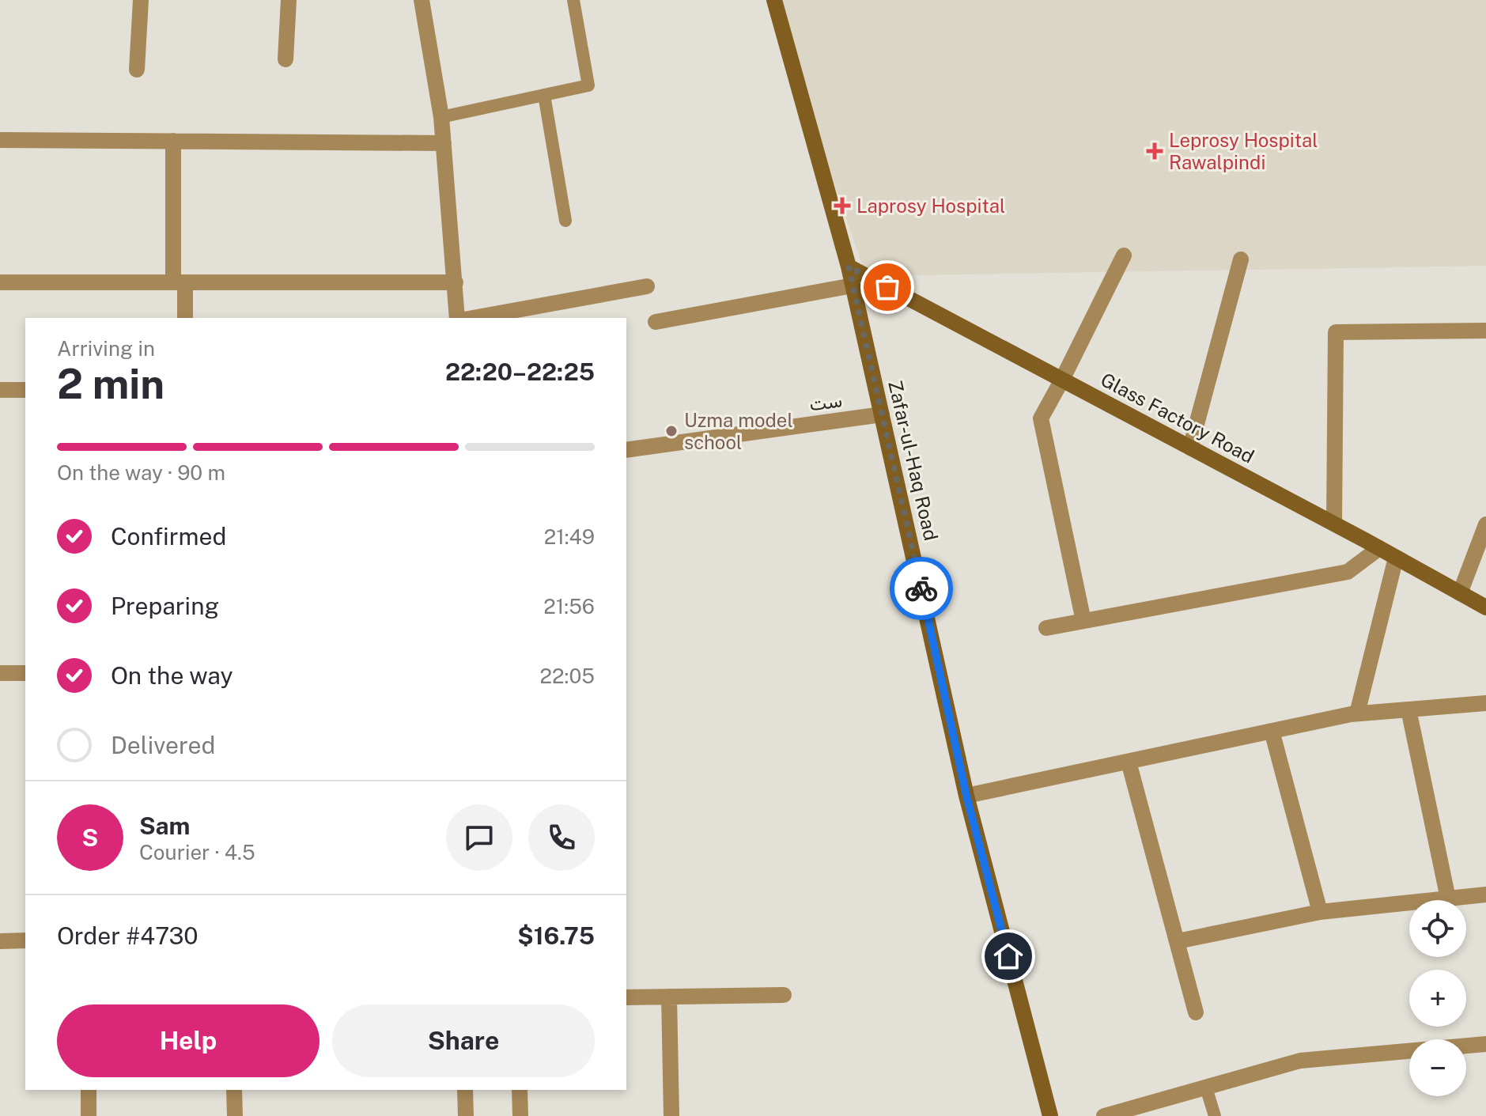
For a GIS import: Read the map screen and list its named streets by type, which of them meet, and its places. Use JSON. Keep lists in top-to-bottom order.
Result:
{
  "streets": {
    "street": ["ست", "Glass Factory Road", "Zafar-ul-Haq Road"]
  },
  "crossings": [
    ["ست", "Zafar-ul-Haq Road"],
    ["Glass Factory Road", "Zafar-ul-Haq Road"]
  ],
  "places": {
    "health": ["Leprosy Hospital Rawalpindi", "Laprosy Hospital"],
    "other": ["Uzma model school"]
  },
  "page": {
    "heading": ["2 min", "Arriving in", "22:20–22:25"],
    "panel": [
      "Sam",
      "Courier · 4.5",
      "Order #4730",
      "$16.75"
    ],
    "bar": "On the way · 90 m",
    "list": [
      ["Confirmed", "21:49"],
      ["Preparing", "21:56"],
      ["On the way", "22:05"],
      "Delivered"
    ],
    "round": "S",
    "map_buttons": ["+", "−"],
    "buttons": ["Help", "Share"]
  }
}
